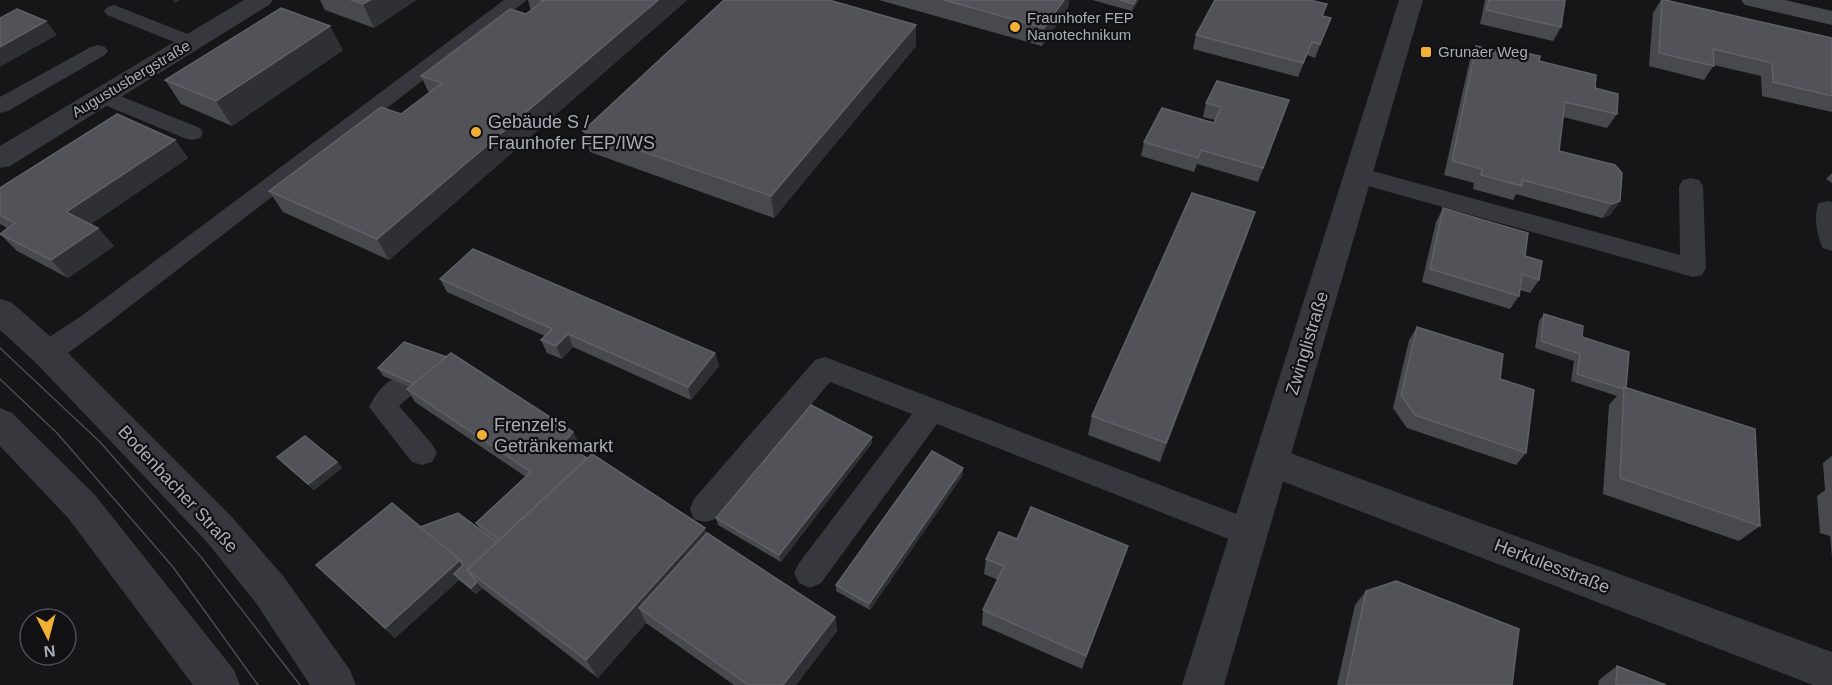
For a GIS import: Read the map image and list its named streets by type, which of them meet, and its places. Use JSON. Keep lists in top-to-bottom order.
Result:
{
  "streets": {
    "street": [
      "Augustusbergstraße",
      "Zwinglistraße",
      "Bodenbacher Straße",
      "Herkulesstraße"
    ]
  },
  "crossings": [
    ["Zwinglistraße", "Herkulesstraße"]
  ],
  "places": {
    "other": ["Fraunhofer FEP Nanotechnikum", "Gebäude S / Fraunhofer FEP/IWS", "Frenzel's Getränkemarkt"],
    "transit": ["Grunaer Weg"]
  },
  "north": "bottom"
}
